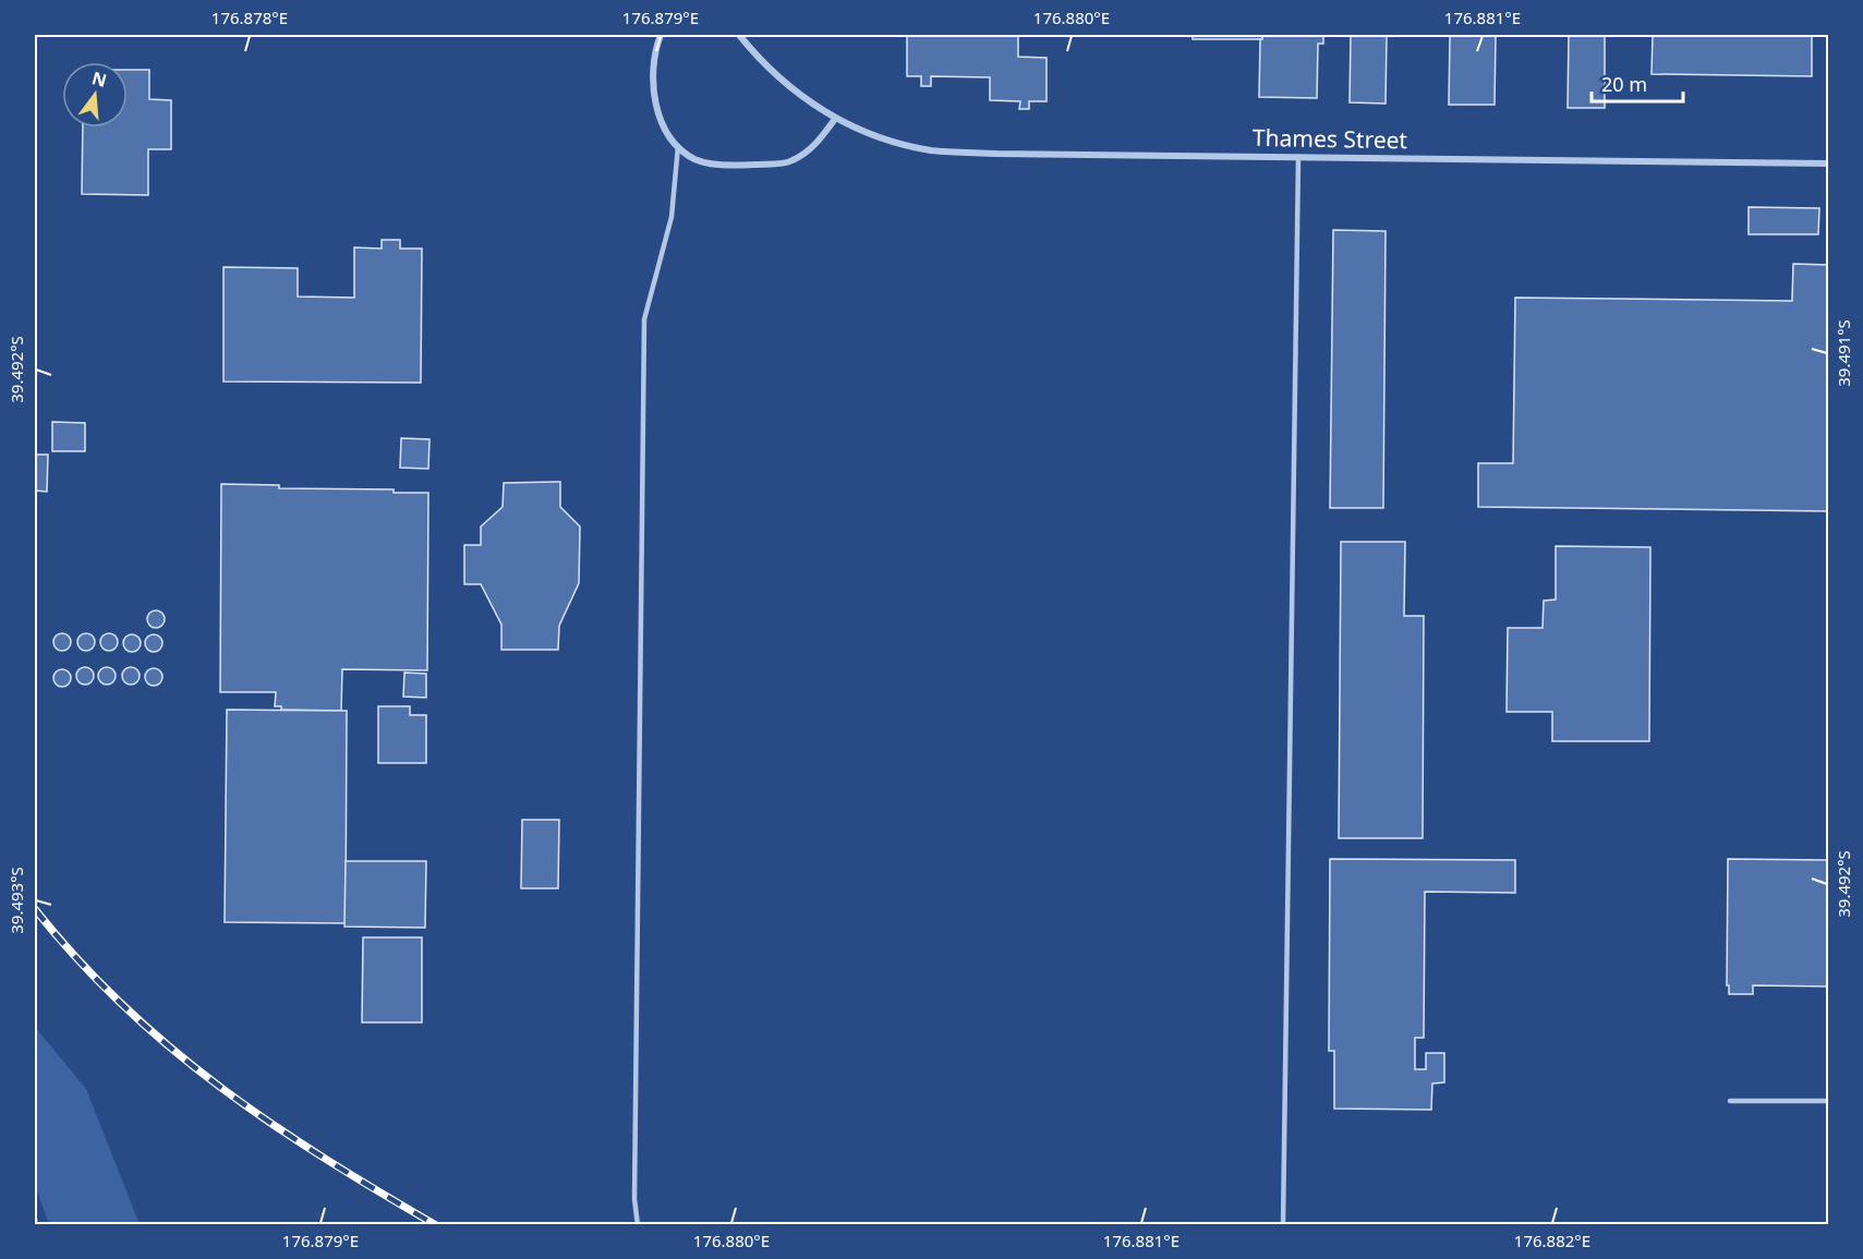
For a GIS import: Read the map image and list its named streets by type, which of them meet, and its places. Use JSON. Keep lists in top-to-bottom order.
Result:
{
  "streets": {
    "street": ["Thames Street"]
  },
  "scale_bar": "20 m",
  "north": "top",
  "coordinates": [
    "176.878°E",
    "176.879°E",
    "176.880°E",
    "176.881°E",
    "39.491°S",
    "39.492°S",
    "39.493°S",
    "176.882°E"
  ]
}
